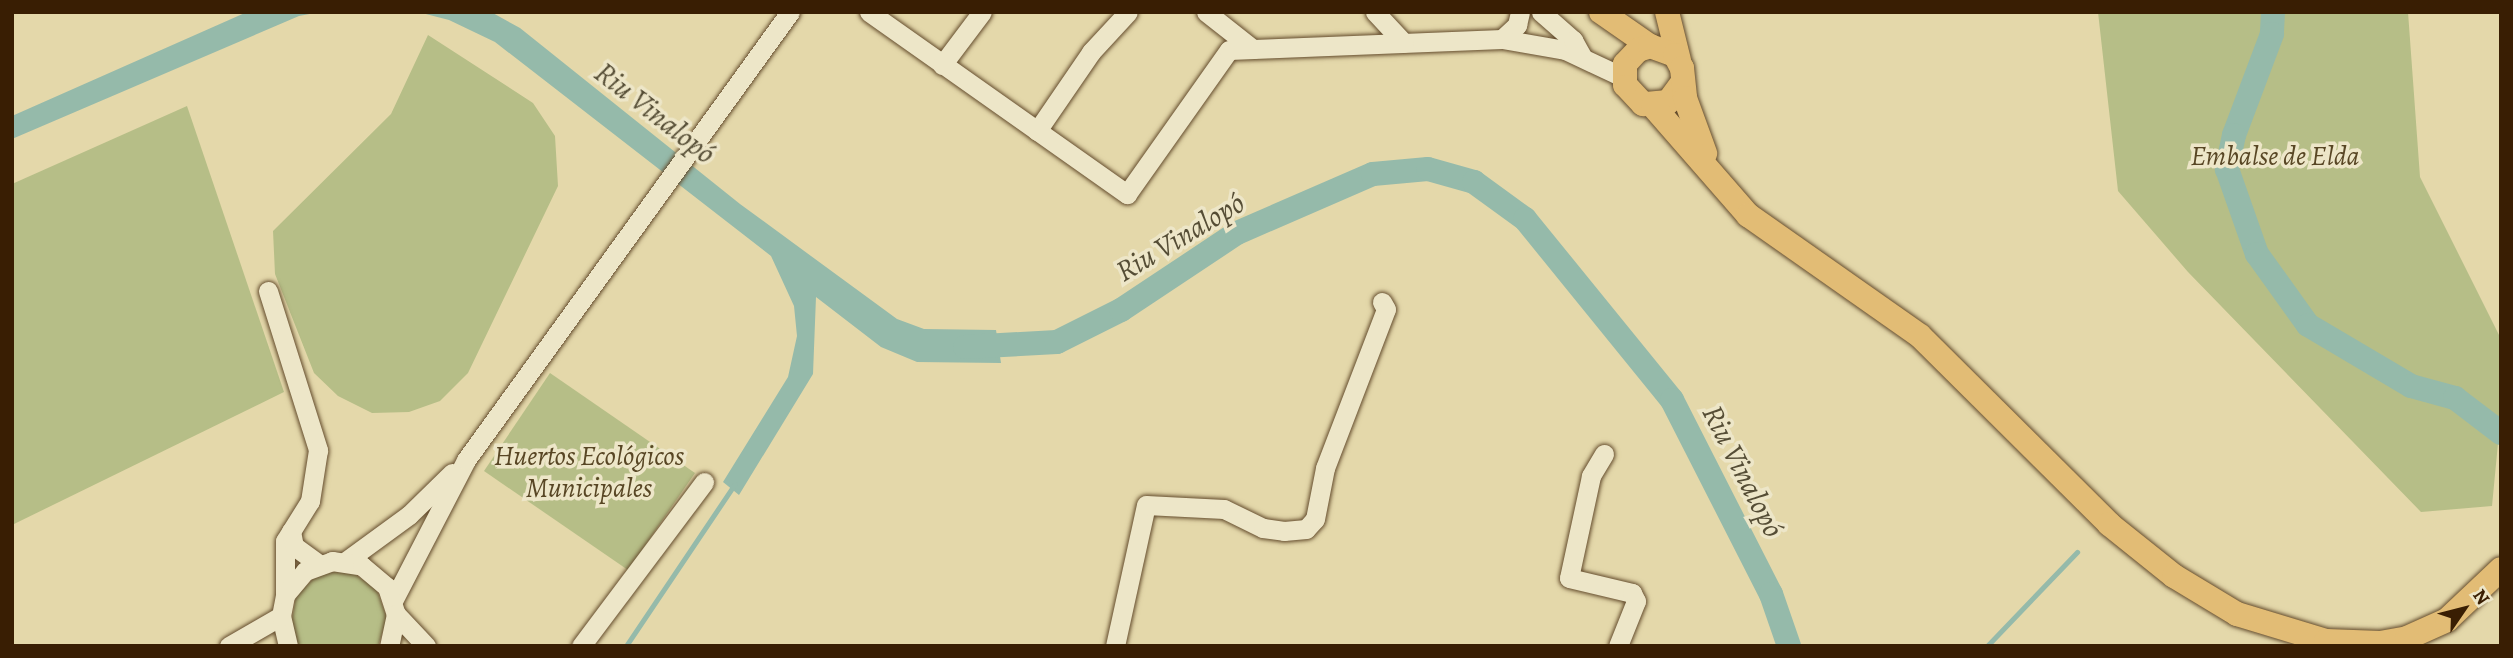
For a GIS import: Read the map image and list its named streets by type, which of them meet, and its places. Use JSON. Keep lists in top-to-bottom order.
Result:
{
  "water": ["Riu Vinalopó"],
  "parks": ["Embalse de Elda", "Huertos Ecológicos Municipales"],
  "north": "top right"
}
